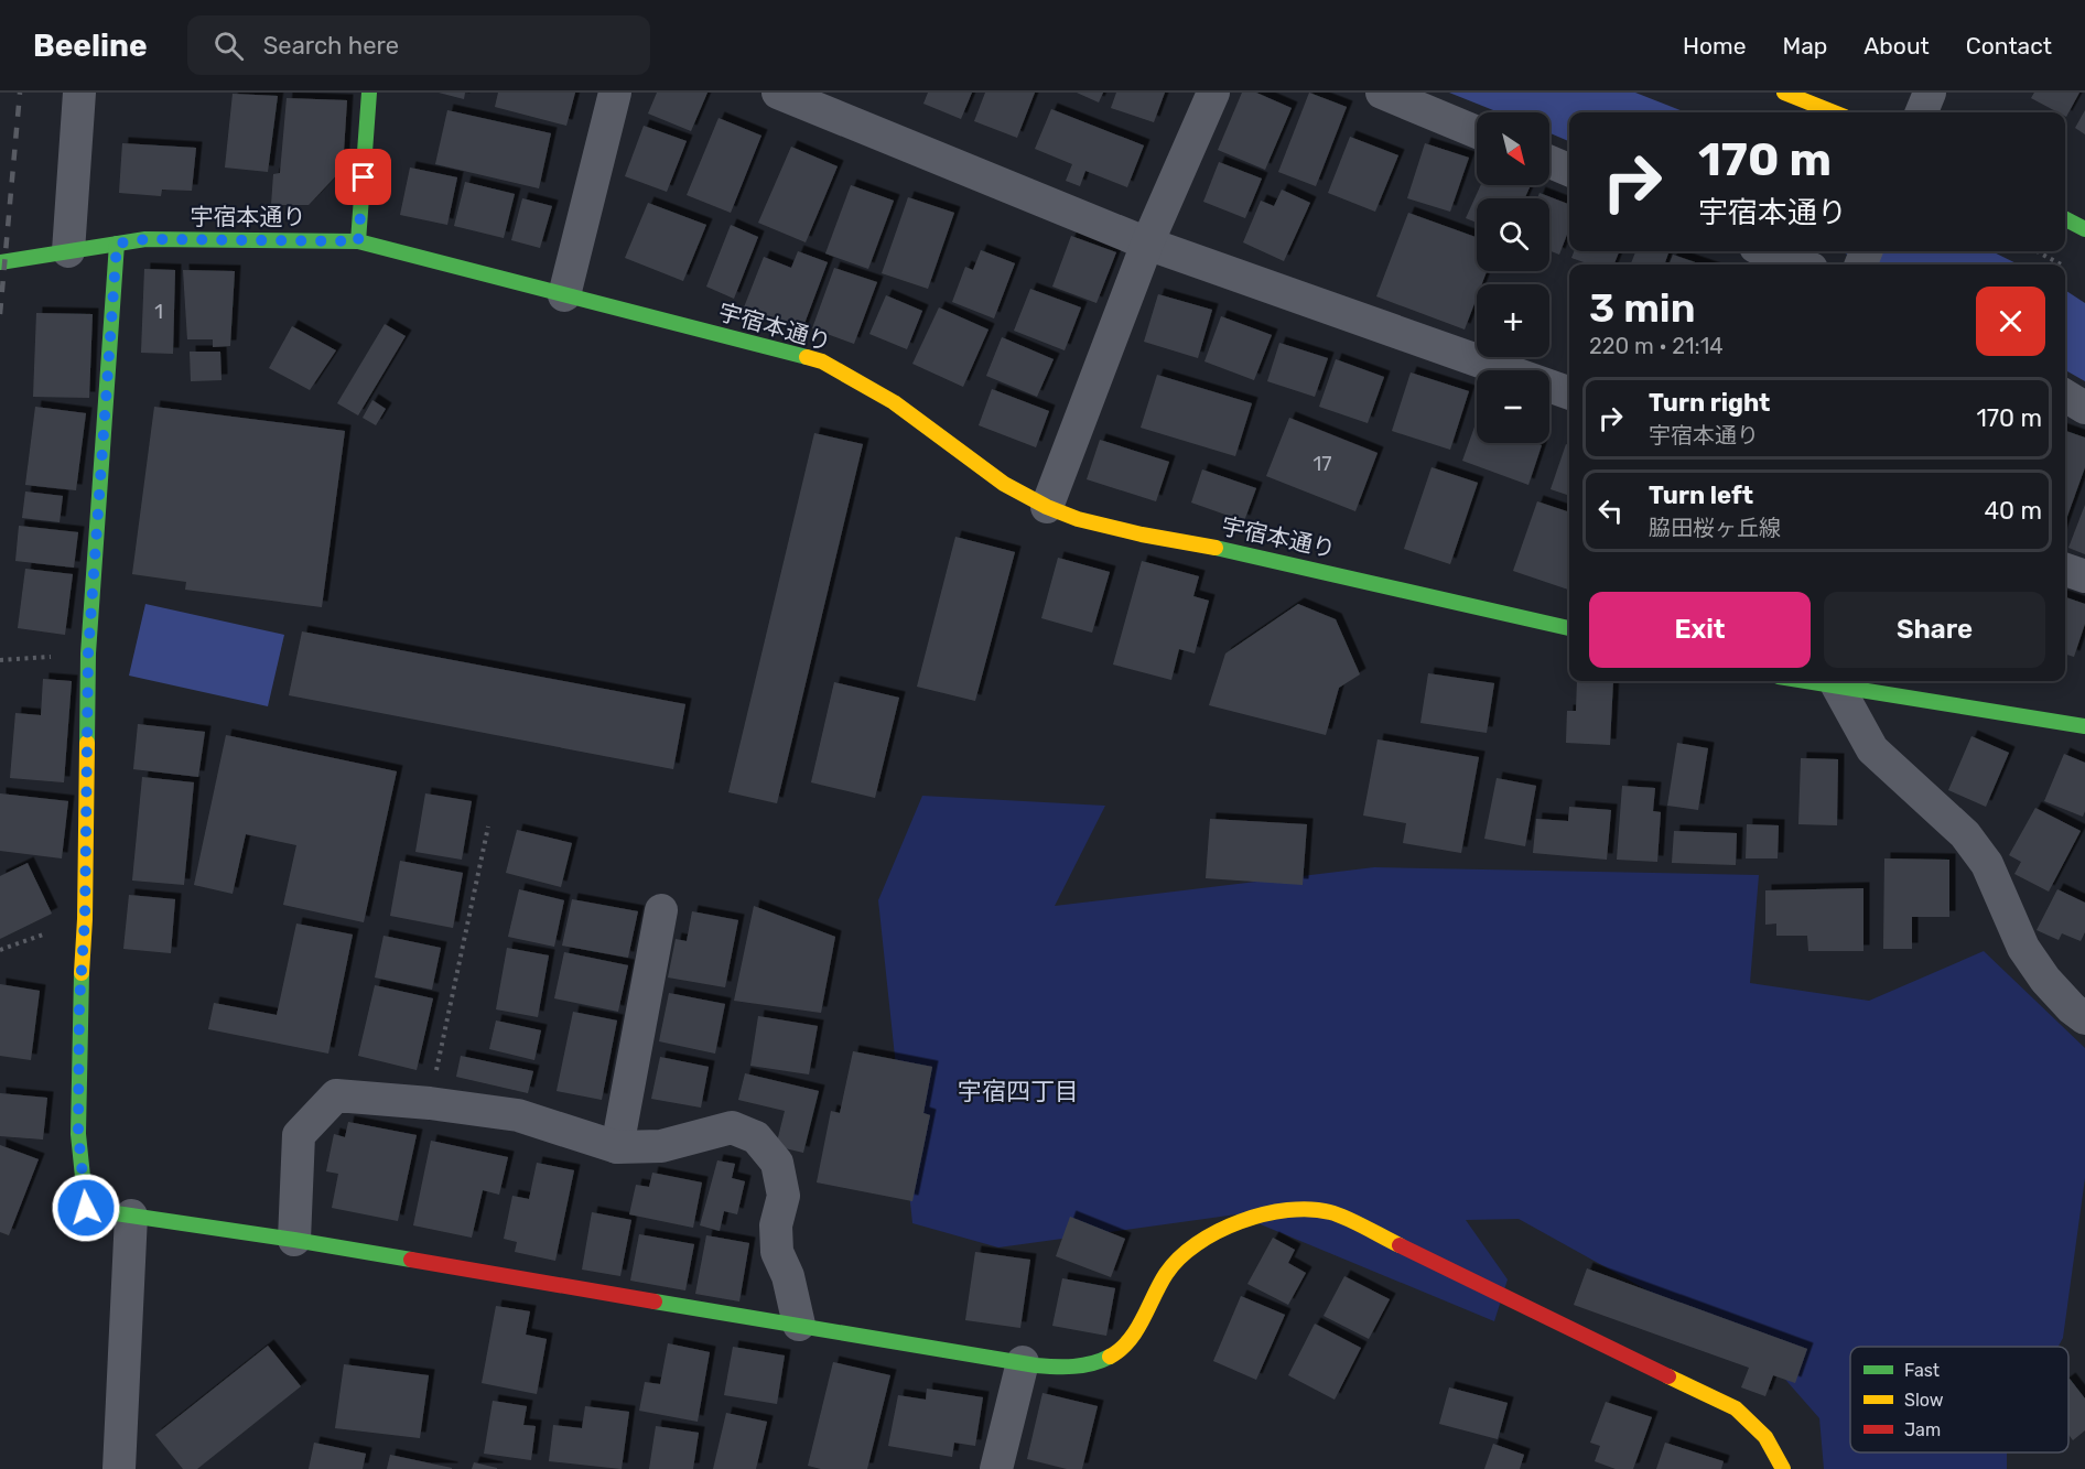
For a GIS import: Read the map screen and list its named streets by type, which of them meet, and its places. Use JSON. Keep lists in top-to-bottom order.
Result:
{
  "streets": {
    "street": ["宇宿本通り"]
  },
  "districts": ["宇宿四丁目"],
  "house_numbers": ["1", "17"],
  "legend": ["Fast", "Slow", "Jam"],
  "north": "bottom right",
  "page": {
    "header": "Beeline",
    "search": "Search here",
    "nav": [
      "Home",
      "Map",
      "About",
      "Contact"
    ],
    "map_buttons": ["+", "−"],
    "turn": ["170 m", "宇宿本通り"],
    "heading": ["3 min", "220 m · 21:14"],
    "list": [
      {
        "name": "Turn right",
        "note": "宇宿本通り",
        "value": "170 m"
      },
      {
        "name": "Turn left",
        "note": "脇田桜ヶ丘線",
        "value": "40 m"
      }
    ],
    "buttons": ["Exit", "Share"]
  }
}
